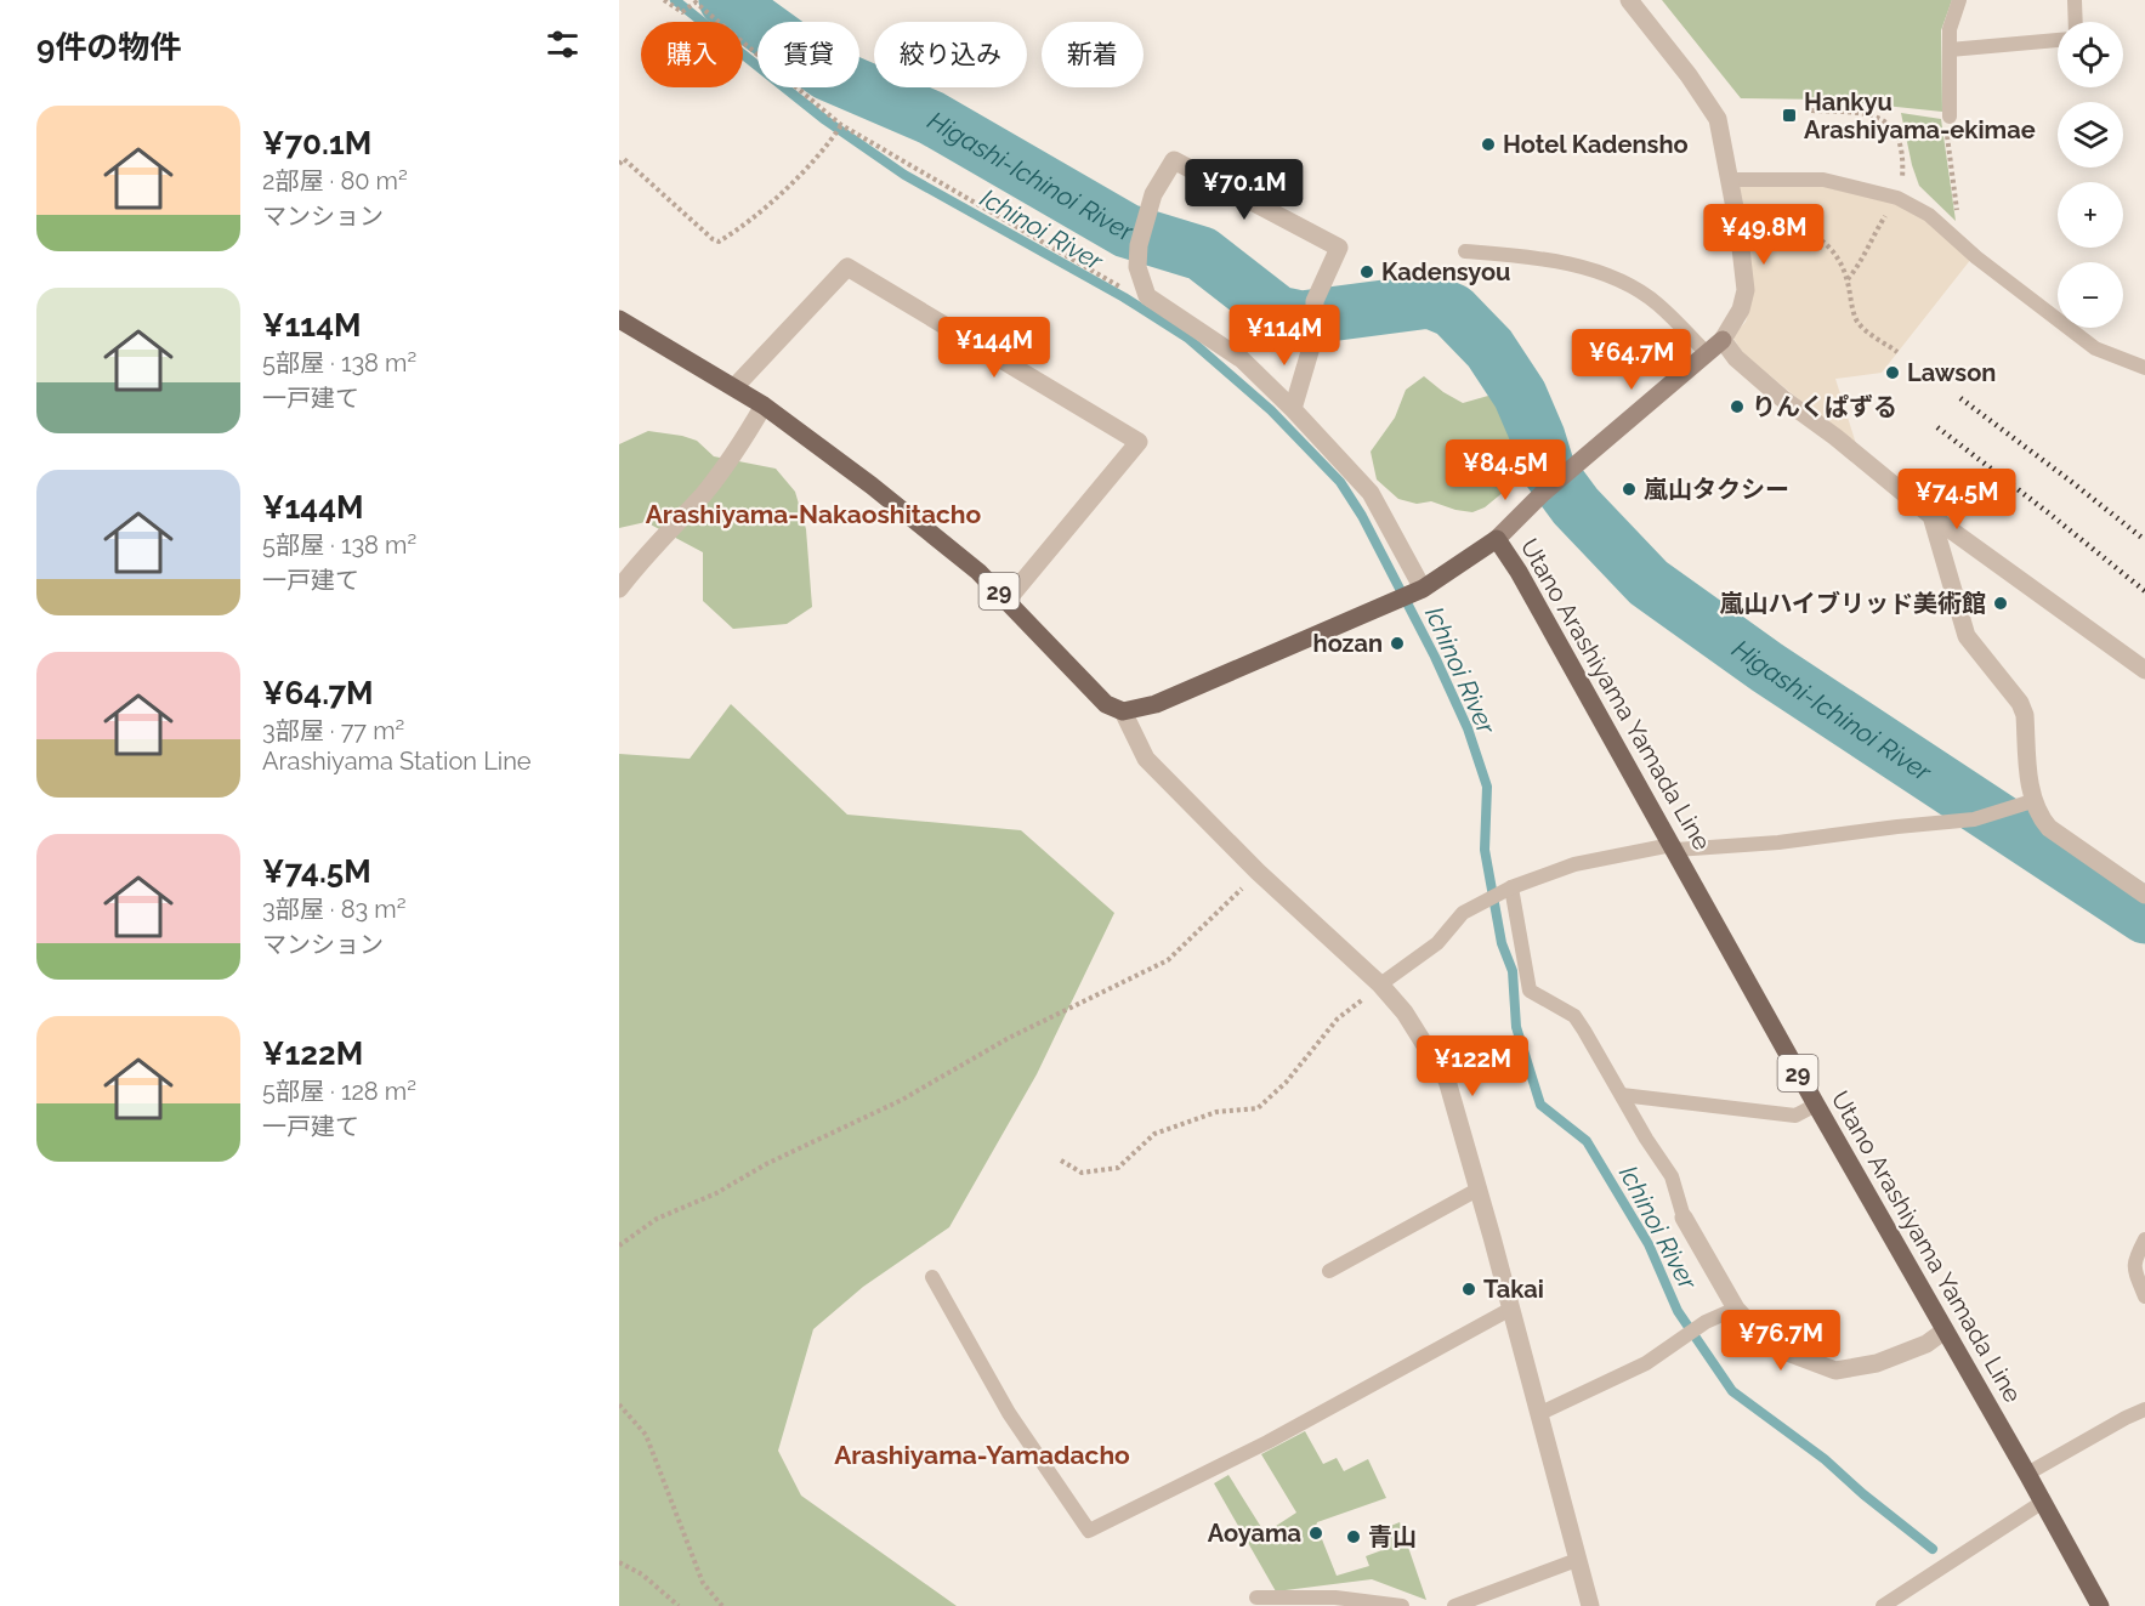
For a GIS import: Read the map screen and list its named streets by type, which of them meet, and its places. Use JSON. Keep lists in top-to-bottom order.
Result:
{
  "streets": {
    "main road": ["29", "Utano Arashiyama Yamada Line"]
  },
  "crossings": [
    ["29", "Utano Arashiyama Yamada Line"]
  ],
  "districts": ["Arashiyama-Nakaoshitacho", "Arashiyama-Yamadacho"],
  "water": ["Higashi-Ichinoi River", "Ichinoi River"],
  "places": {
    "transit": ["Hankyu Arashiyama-ekimae"],
    "other": [
      "Hotel Kadensho",
      "Kadensyou",
      "Lawson",
      "りんくぱずる",
      "嵐山タクシー",
      "嵐山ハイブリッド美術館",
      "hozan",
      "Takai",
      "Aoyama",
      "青山"
    ]
  },
  "page": {
    "heading": "9件の物件",
    "map_buttons": ["+", "−"],
    "chip": [
      "購入",
      "賃貸",
      "絞り込み",
      "新着"
    ],
    "list": [
      {
        "name": "¥70.1M",
        "note": "2部屋 · 80 m² · マンション"
      },
      {
        "name": "¥114M",
        "note": "5部屋 · 138 m² · 一戸建て"
      },
      {
        "name": "¥144M",
        "note": "5部屋 · 138 m² · 一戸建て"
      },
      {
        "name": "¥64.7M",
        "note": "3部屋 · 77 m² · Arashiyama Station Line"
      },
      {
        "name": "¥74.5M",
        "note": "3部屋 · 83 m² · マンション"
      },
      {
        "name": "¥122M",
        "note": "5部屋 · 128 m² · 一戸建て"
      }
    ],
    "price": [
      "¥70.1M",
      "¥49.8M",
      "¥114M",
      "¥144M",
      "¥64.7M",
      "¥84.5M",
      "¥74.5M",
      "¥122M",
      "¥76.7M"
    ]
  }
}
